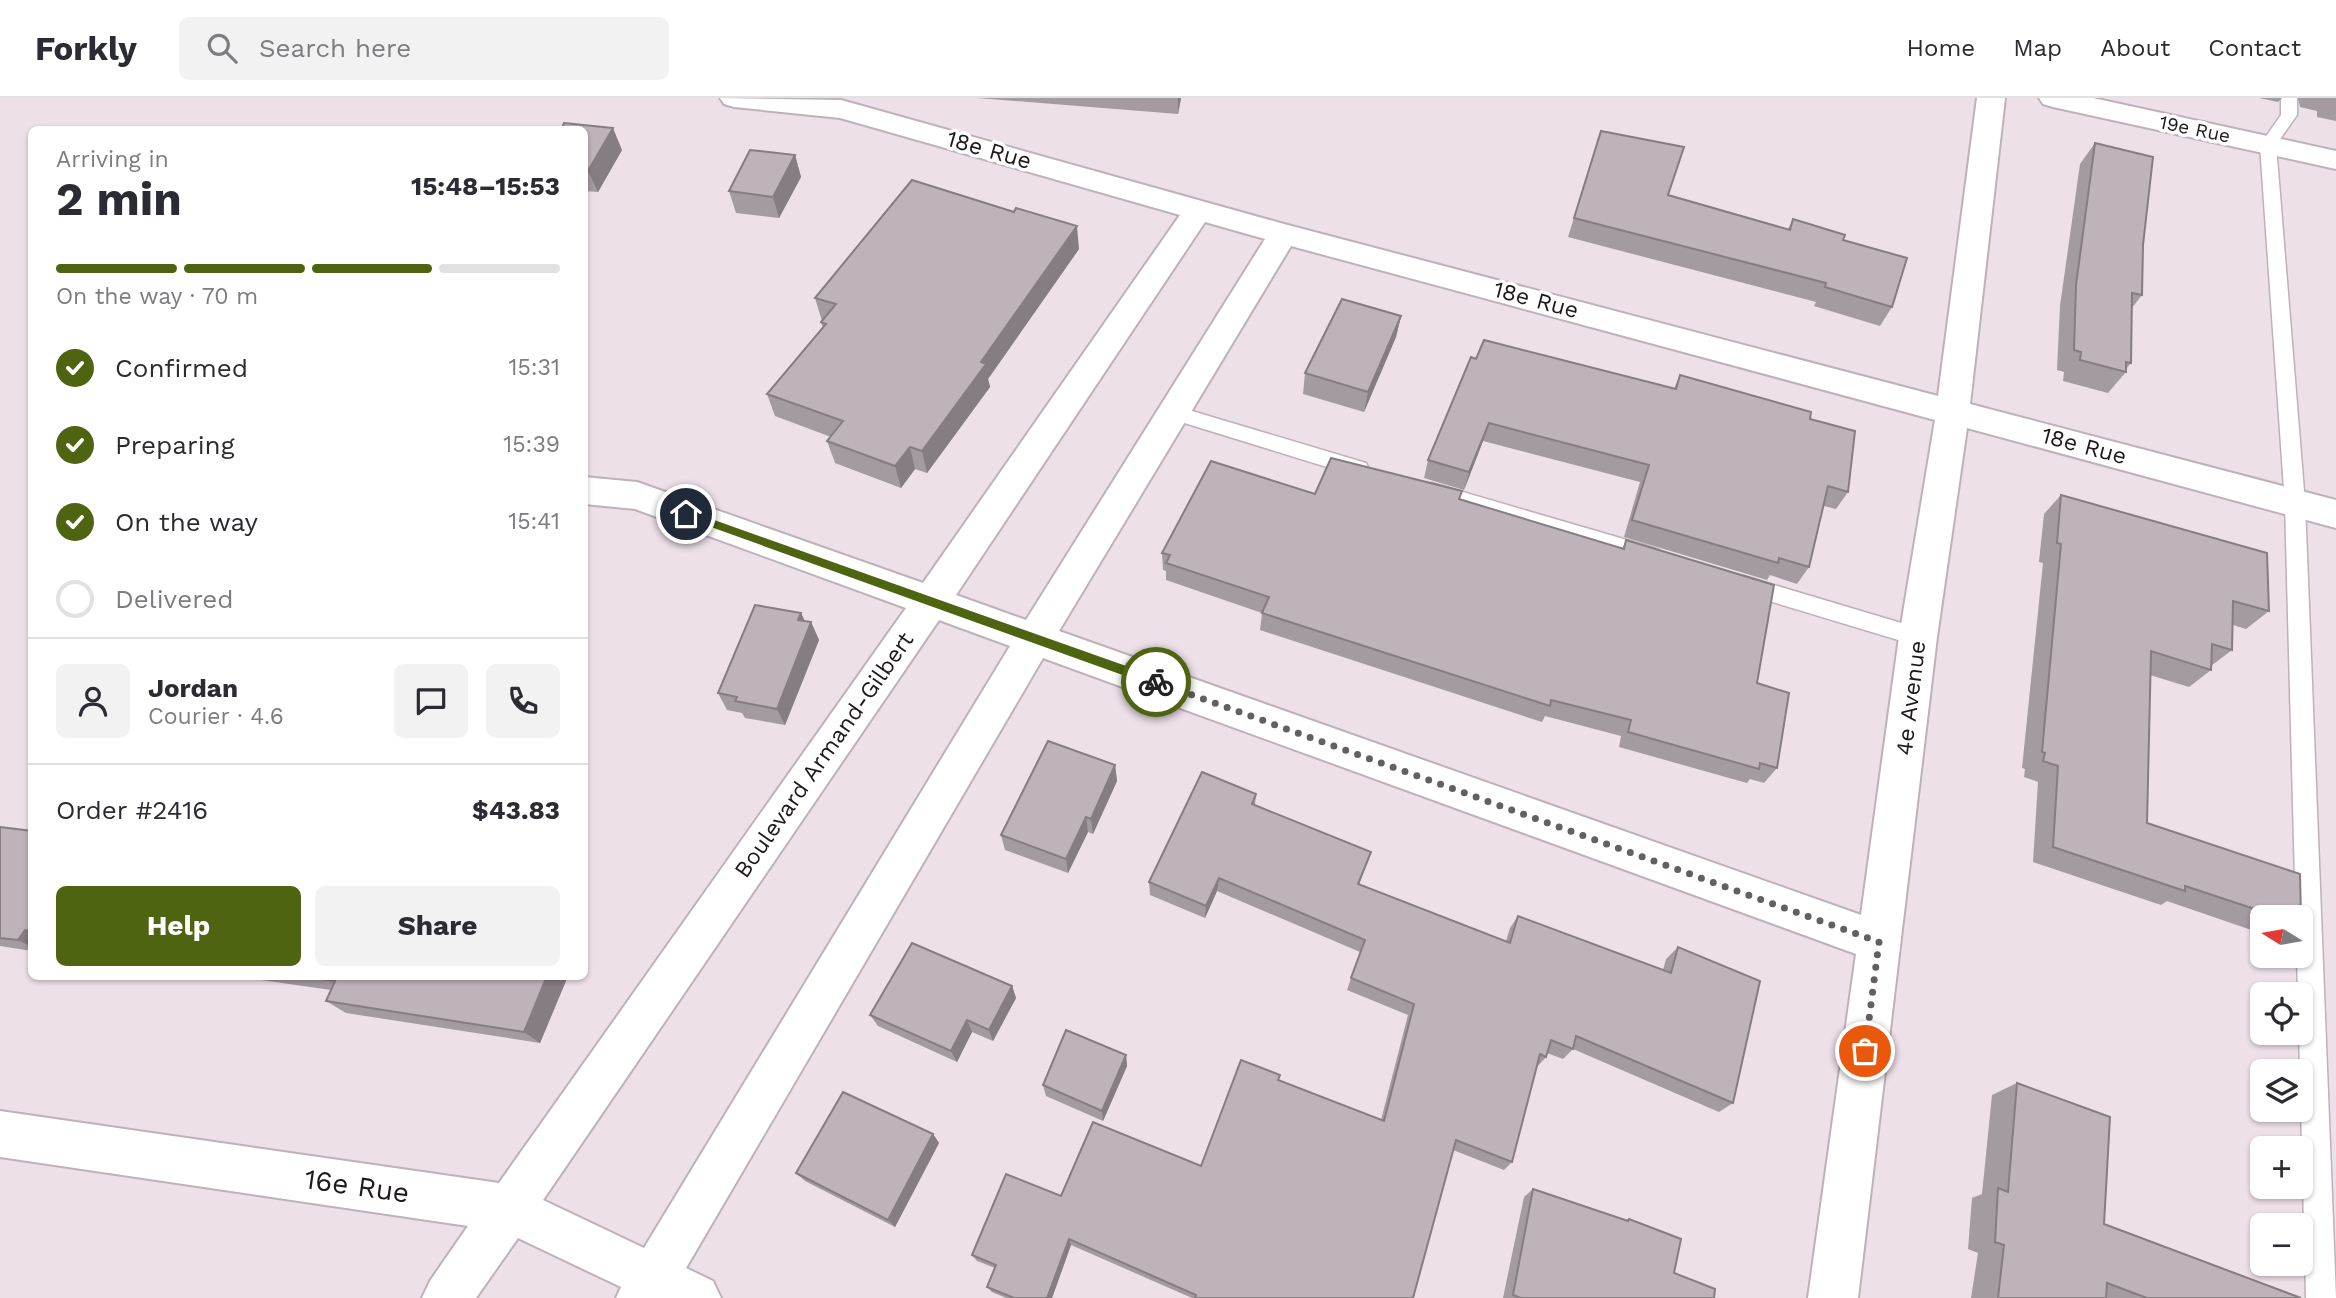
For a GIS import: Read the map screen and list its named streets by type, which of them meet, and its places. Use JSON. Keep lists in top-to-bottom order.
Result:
{
  "streets": {
    "street": [
      "19e Rue",
      "18e Rue",
      "4e Avenue",
      "Boulevard Armand-Gilbert",
      "16e Rue"
    ]
  },
  "crossings": [
    ["18e Rue", "4e Avenue"],
    ["18e Rue", "Boulevard Armand-Gilbert"],
    ["Boulevard Armand-Gilbert", "16e Rue"]
  ],
  "north": "left",
  "page": {
    "header": "Forkly",
    "search": "Search here",
    "nav": [
      "Home",
      "Map",
      "About",
      "Contact"
    ],
    "heading": ["2 min", "Arriving in", "15:48–15:53"],
    "panel": [
      "Jordan",
      "Courier · 4.6",
      "Order #2416",
      "$43.83"
    ],
    "bar": "On the way · 70 m",
    "list": [
      ["Confirmed", "15:31"],
      ["Preparing", "15:39"],
      ["On the way", "15:41"],
      "Delivered"
    ],
    "buttons": ["Help", "Share"],
    "map_buttons": ["+", "−"]
  }
}
